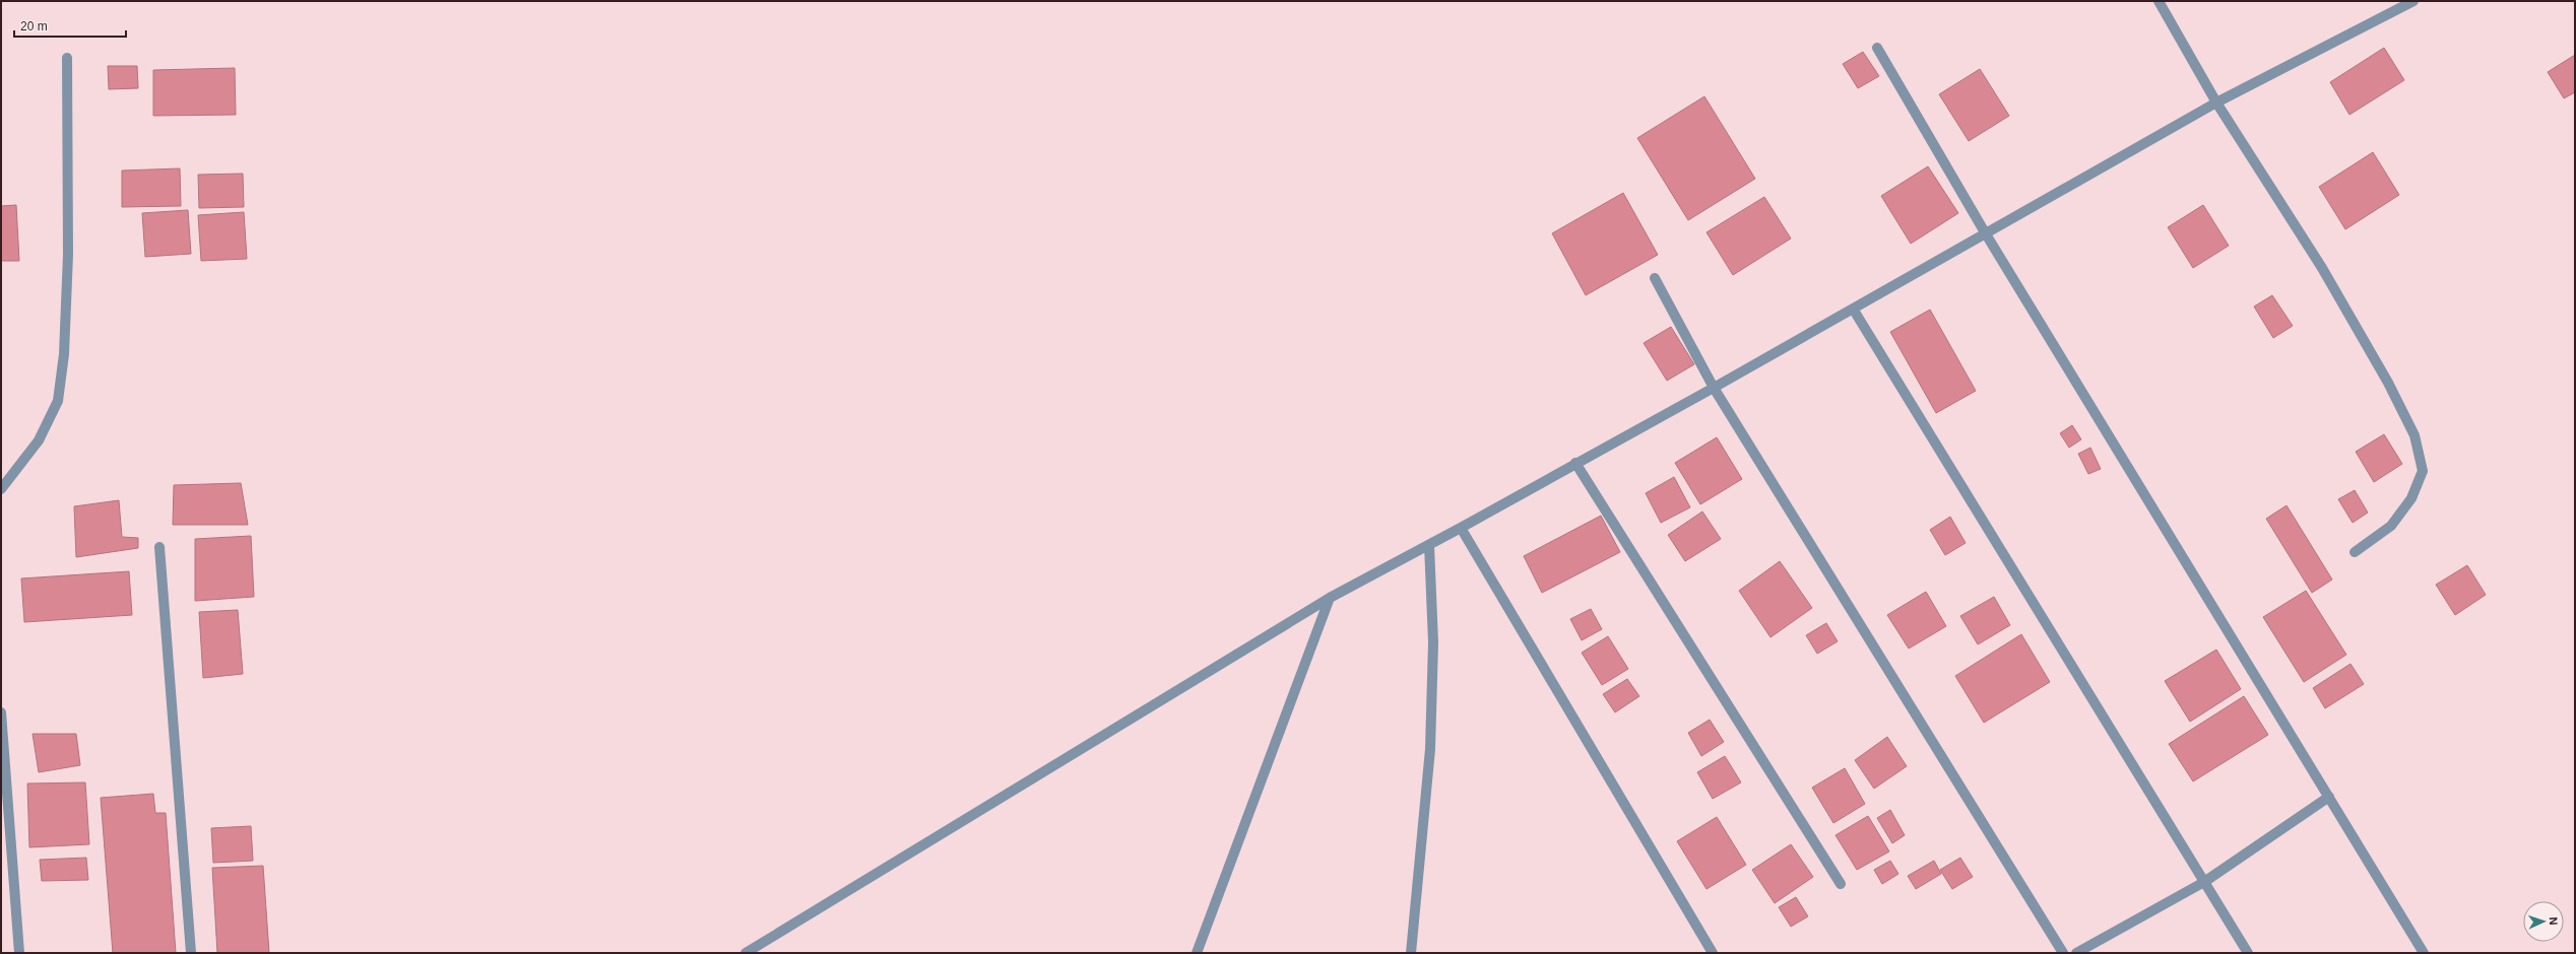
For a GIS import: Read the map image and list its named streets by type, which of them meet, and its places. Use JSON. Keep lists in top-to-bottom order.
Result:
{
  "scale_bar": "20 m",
  "north": "right"
}
